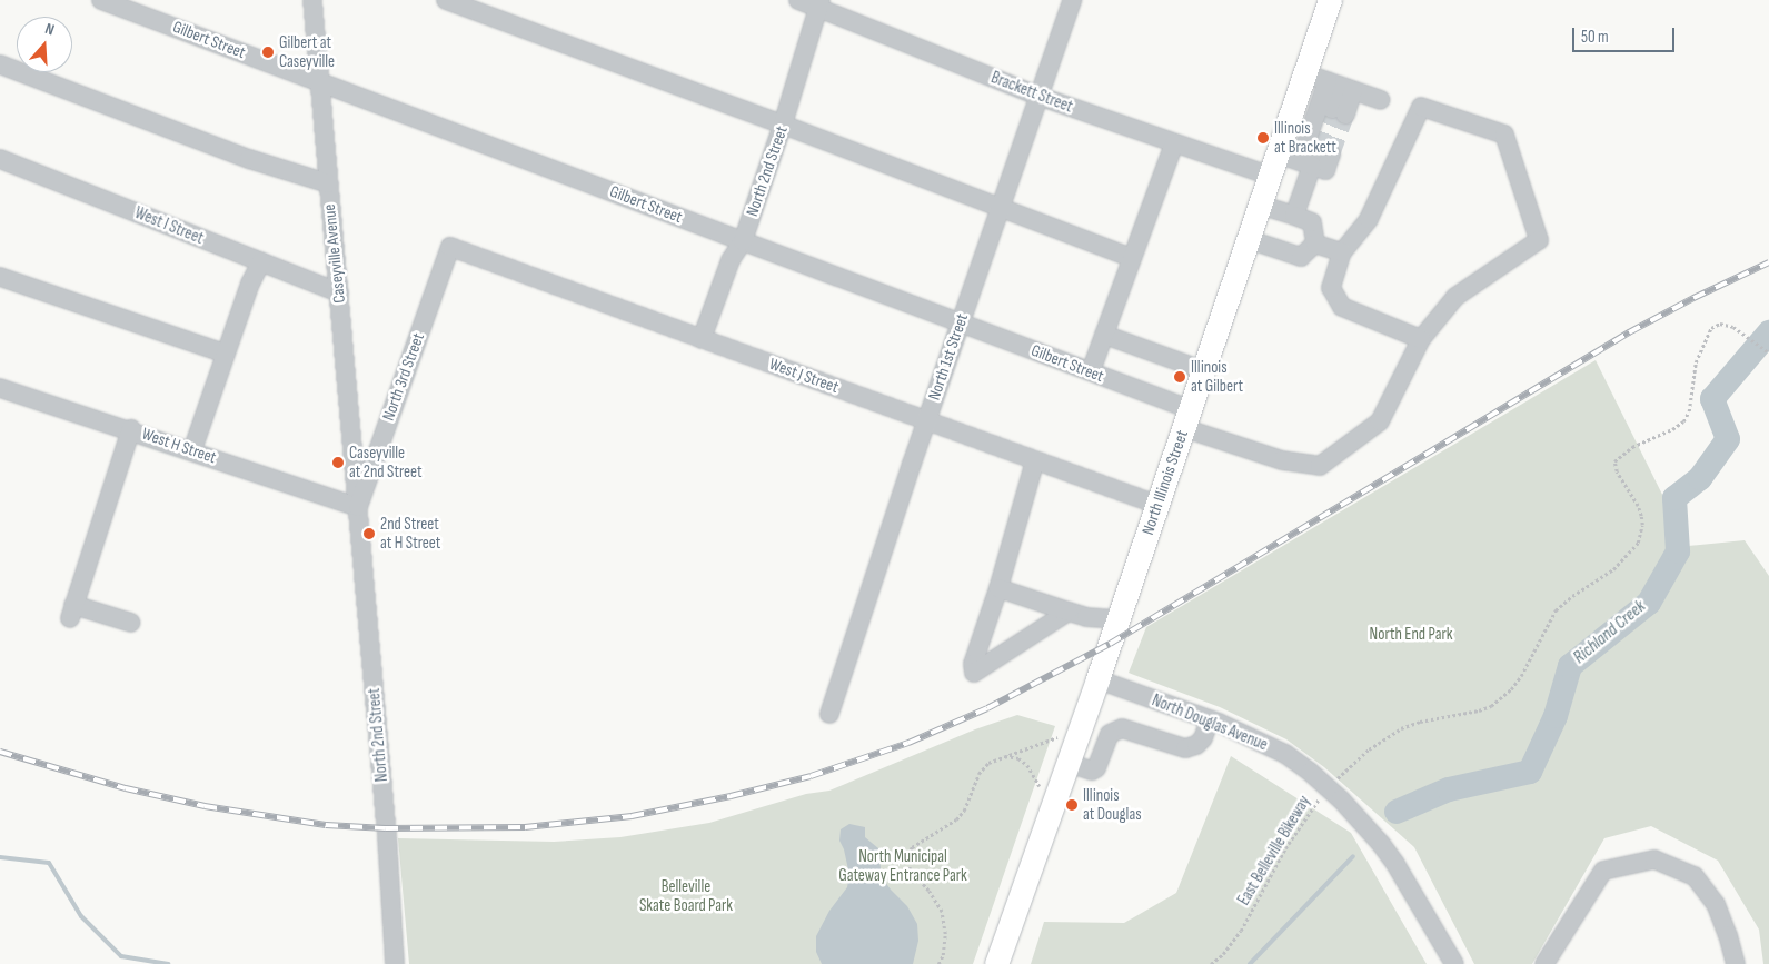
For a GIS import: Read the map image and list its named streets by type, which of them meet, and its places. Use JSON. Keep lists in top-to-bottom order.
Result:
{
  "streets": {
    "main road": ["North Illinois Street"],
    "street": [
      "Gilbert Street",
      "Brackett Street",
      "North 2nd Street",
      "West I Street",
      "Caseyville Avenue",
      "North 1st Street",
      "West J Street",
      "North 3rd Street",
      "West H Street",
      "North Douglas Avenue"
    ],
    "path": ["East Belleville Bikeway"]
  },
  "crossings": [
    ["Gilbert Street", "North 2nd Street"],
    ["Gilbert Street", "Caseyville Avenue"],
    ["Gilbert Street", "North 1st Street"],
    ["Gilbert Street", "North Illinois Street"],
    ["Brackett Street", "North 2nd Street"],
    ["Brackett Street", "North 1st Street"],
    ["Brackett Street", "North Illinois Street"],
    ["North 2nd Street", "Caseyville Avenue"],
    ["North 2nd Street", "West J Street"],
    ["North 2nd Street", "North 3rd Street"],
    ["North 2nd Street", "West H Street"],
    ["West I Street", "Caseyville Avenue"],
    ["Caseyville Avenue", "North 3rd Street"],
    ["Caseyville Avenue", "West H Street"],
    ["North 1st Street", "West J Street"],
    ["West J Street", "North 3rd Street"],
    ["West J Street", "North Illinois Street"],
    ["North 3rd Street", "West H Street"],
    ["North Illinois Street", "North Douglas Avenue"],
    ["North Douglas Avenue", "East Belleville Bikeway"]
  ],
  "water": ["Richland Creek"],
  "parks": ["North End Park", "North Municipal Gateway Entrance Park", "Belleville Skate Board Park"],
  "places": [
    "Gilbert at Caseyville",
    "Illinois at Brackett",
    "Illinois at Gilbert",
    "Caseyville at 2nd Street",
    "2nd Street at H Street",
    "Illinois at Douglas"
  ],
  "scale_bar": "50 m",
  "north": "top"
}
